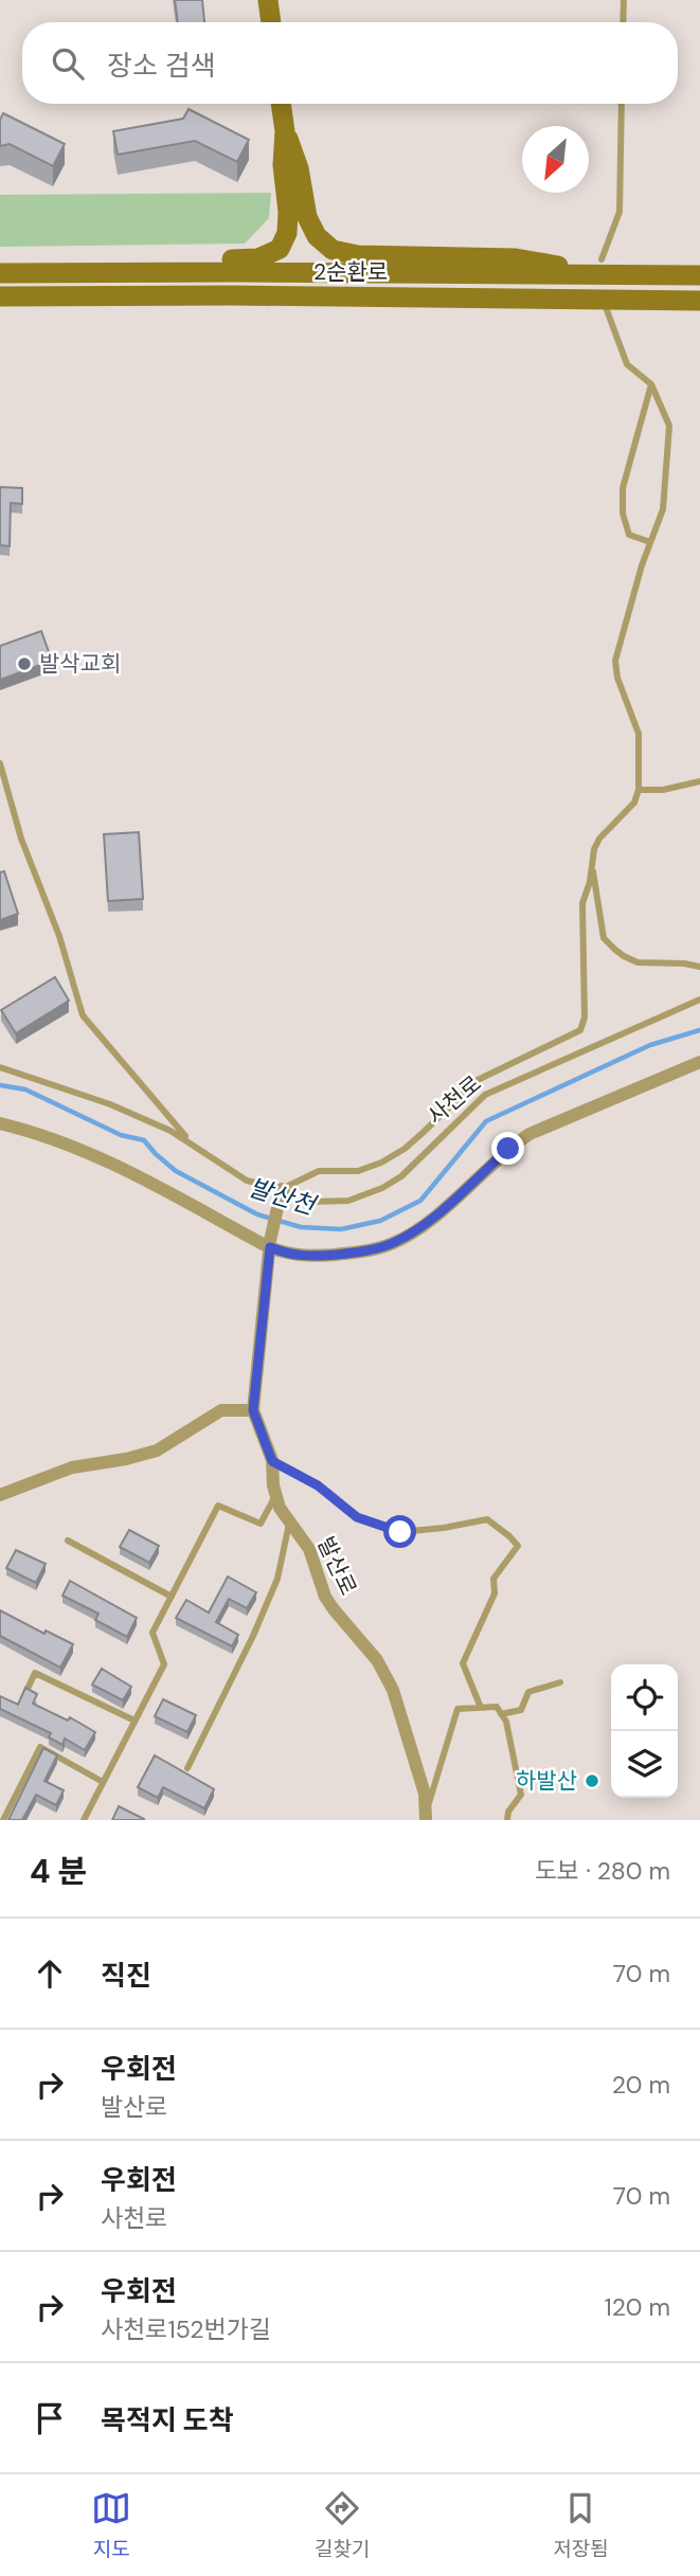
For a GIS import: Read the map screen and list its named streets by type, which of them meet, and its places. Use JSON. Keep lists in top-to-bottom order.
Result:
{
  "streets": {
    "street": ["2순환로", "발산로"],
    "lane": ["사천로"]
  },
  "water": ["발산천"],
  "places": ["발삭교회", "하발산"],
  "north": "bottom left",
  "page": {
    "search": "장소 검색",
    "heading": ["4 분", "도보 · 280 m"],
    "list": [
      ["직진", "70 m"],
      ["우회전", "발산로", "20 m"],
      ["우회전", "사천로", "70 m"],
      ["우회전", "사천로152번가길", "120 m"],
      "목적지 도착"
    ],
    "nav": ["지도", "길찾기", "저장됨"]
  }
}
